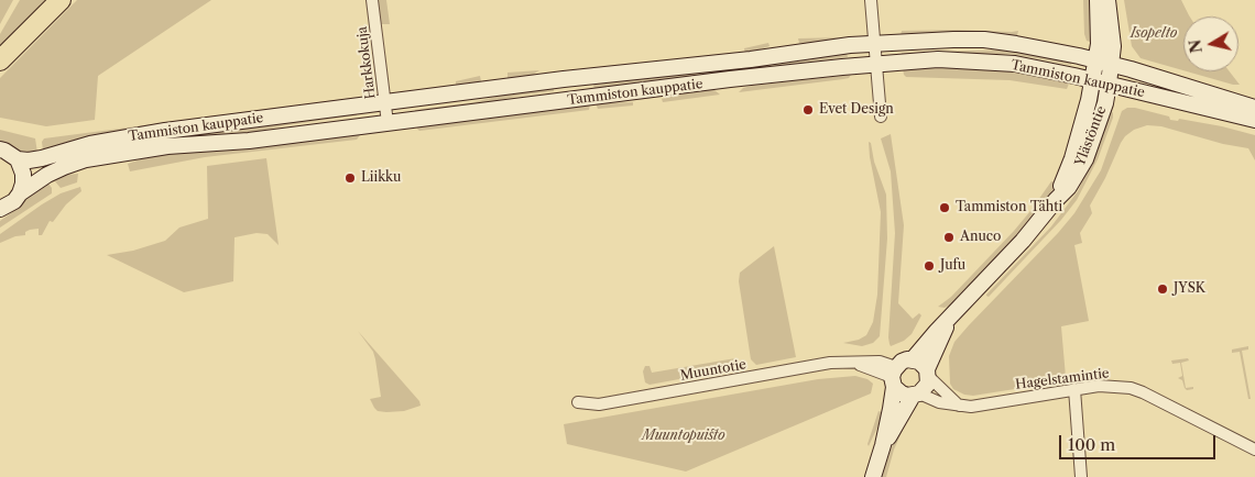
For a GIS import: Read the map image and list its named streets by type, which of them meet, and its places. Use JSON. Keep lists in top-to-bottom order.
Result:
{
  "streets": {
    "main road": ["Tammiston kauppatie", "Ylästöntie"],
    "street": ["Harkkokuja", "Muuntotie", "Hagelstamintie"]
  },
  "crossings": [
    ["Harkkokuja", "Tammiston kauppatie"],
    ["Tammiston kauppatie", "Ylästöntie"],
    ["Ylästöntie", "Muuntotie"],
    ["Ylästöntie", "Hagelstamintie"],
    ["Muuntotie", "Hagelstamintie"]
  ],
  "parks": ["Isopelto", "Muuntopuisto"],
  "places": [
    "Evet Design",
    "Liikku",
    "Tammiston Tähti",
    "Anuco",
    "Jufu",
    "JYSK"
  ],
  "scale_bar": "100 m",
  "north": "left"
}
